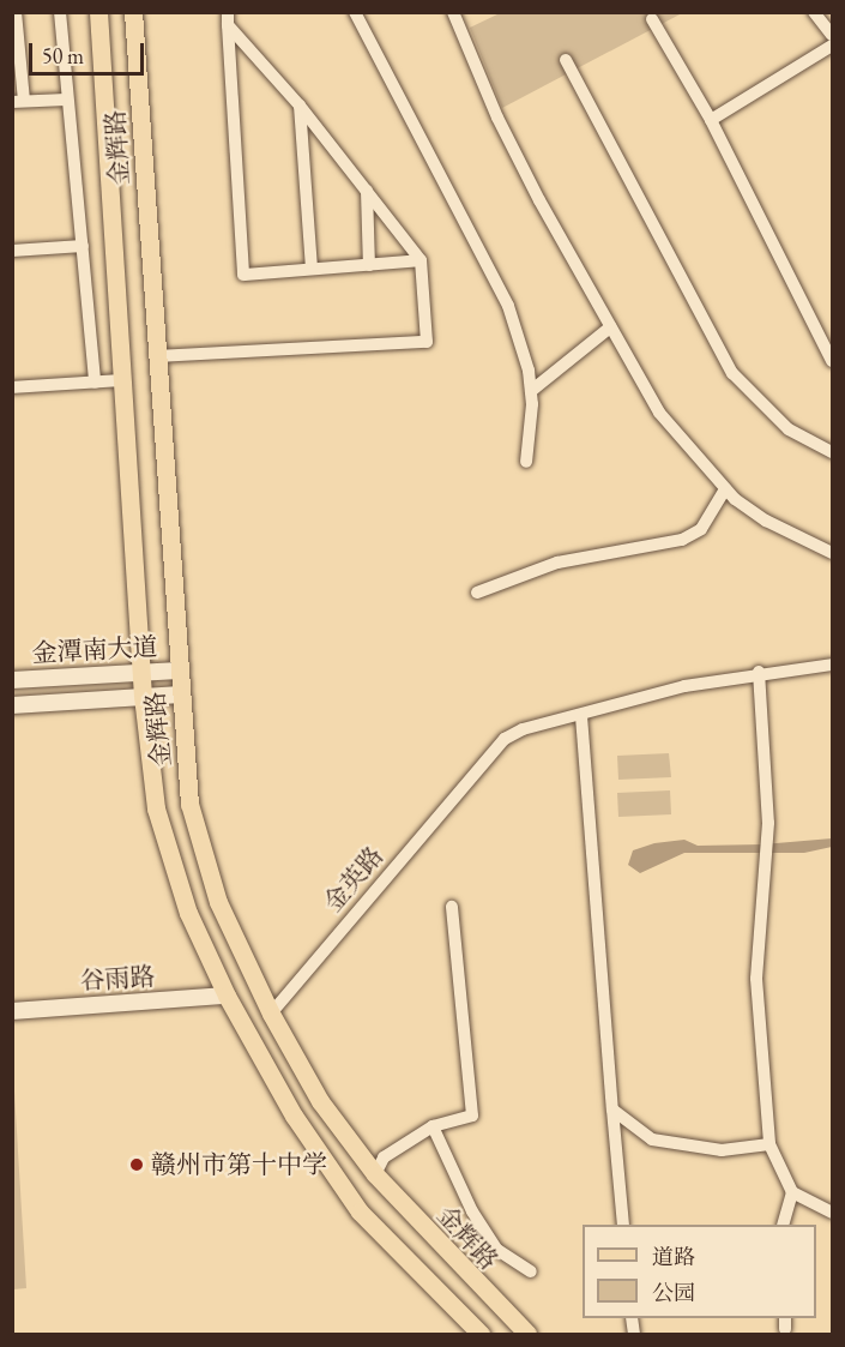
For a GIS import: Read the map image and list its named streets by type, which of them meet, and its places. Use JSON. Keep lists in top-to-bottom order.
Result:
{
  "streets": {
    "main road": ["金辉路", "金潭南大道", "谷雨路"],
    "street": ["金英路"]
  },
  "crossings": [
    ["金辉路", "金潭南大道"],
    ["金辉路", "金英路"],
    ["金辉路", "谷雨路"]
  ],
  "places": ["赣州市第十中学"],
  "legend": ["道路", "公园"],
  "scale_bar": "50 m"
}
